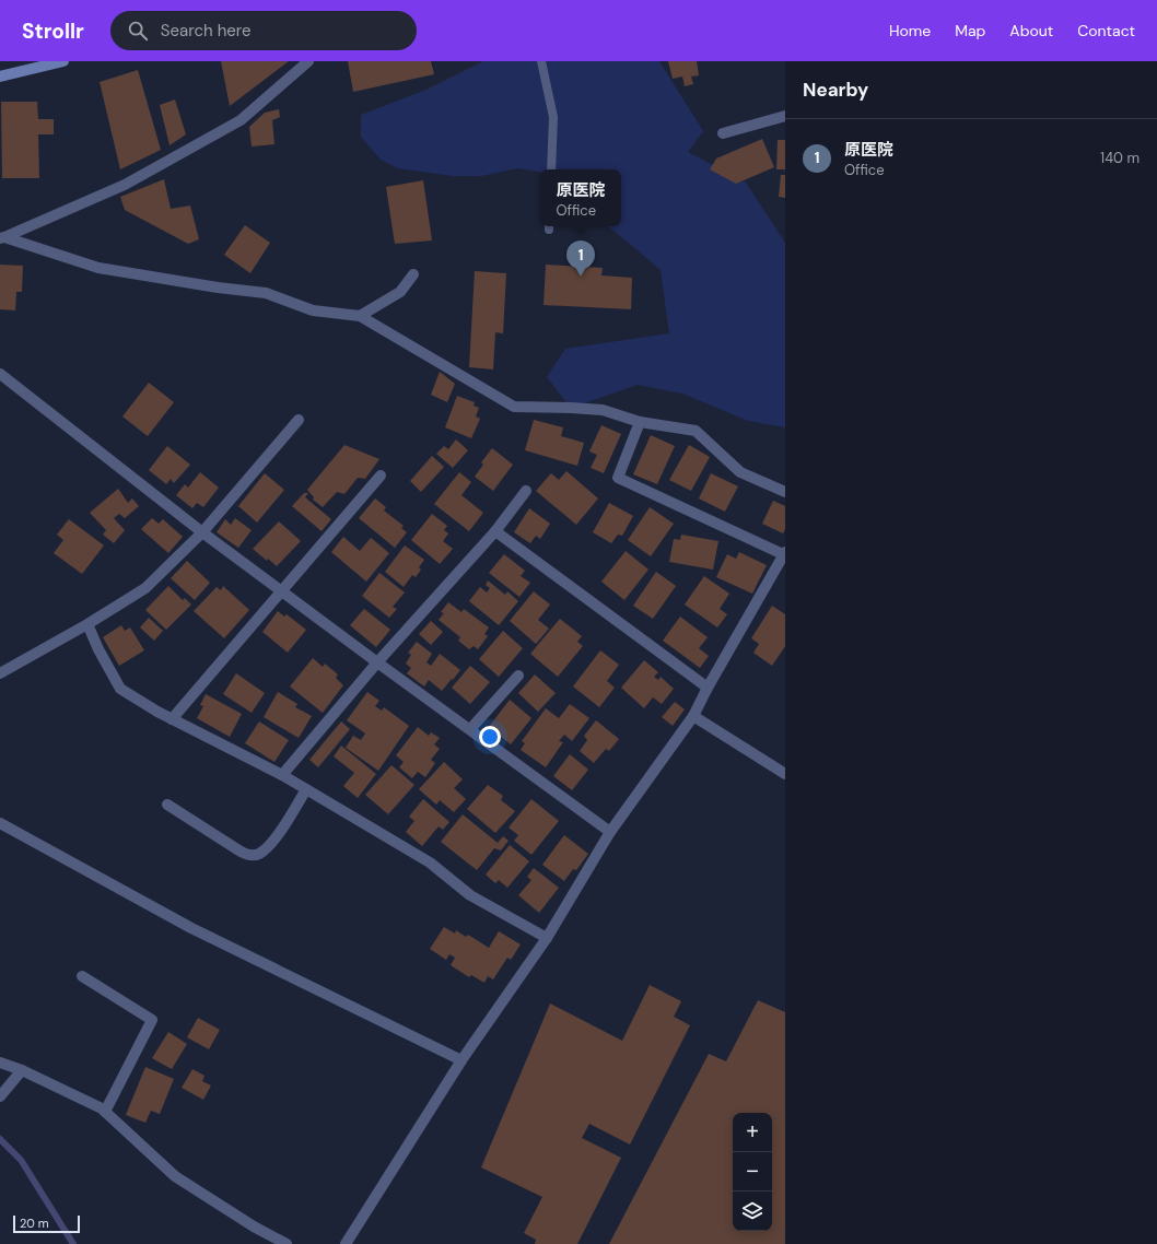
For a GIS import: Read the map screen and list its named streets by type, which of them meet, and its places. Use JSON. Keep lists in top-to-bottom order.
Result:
{
  "scale_bar": "20 m",
  "page": {
    "header": "Strollr",
    "search": "Search here",
    "nav": [
      "Home",
      "Map",
      "About",
      "Contact"
    ],
    "heading": "Nearby",
    "list": [
      {
        "mark": "1",
        "name": "原医院",
        "note": "Office",
        "value": "140 m"
      }
    ],
    "popup": ["原医院", "Office"],
    "pins": "1",
    "map_buttons": ["+", "−"],
    "scale": "20 m"
  }
}
